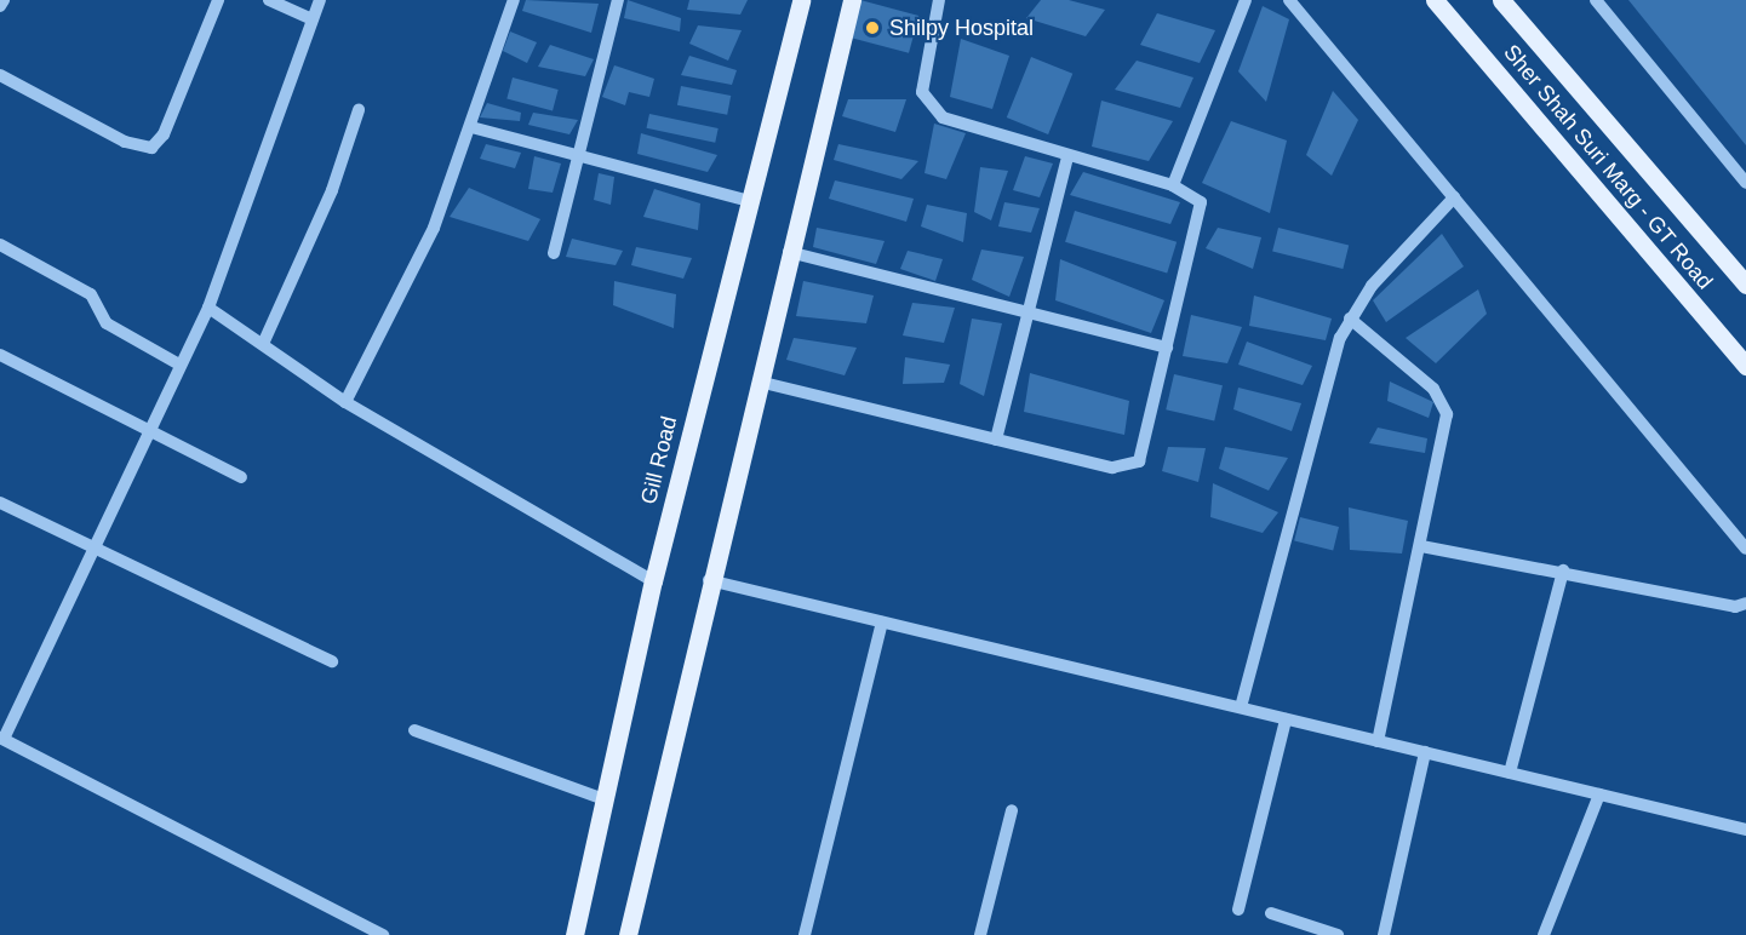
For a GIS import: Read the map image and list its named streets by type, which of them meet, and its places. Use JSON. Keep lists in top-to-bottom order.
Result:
{
  "streets": {
    "main road": ["Sher Shah Suri Marg - GT Road", "Gill Road"]
  },
  "places": ["Shilpy Hospital"]
}
